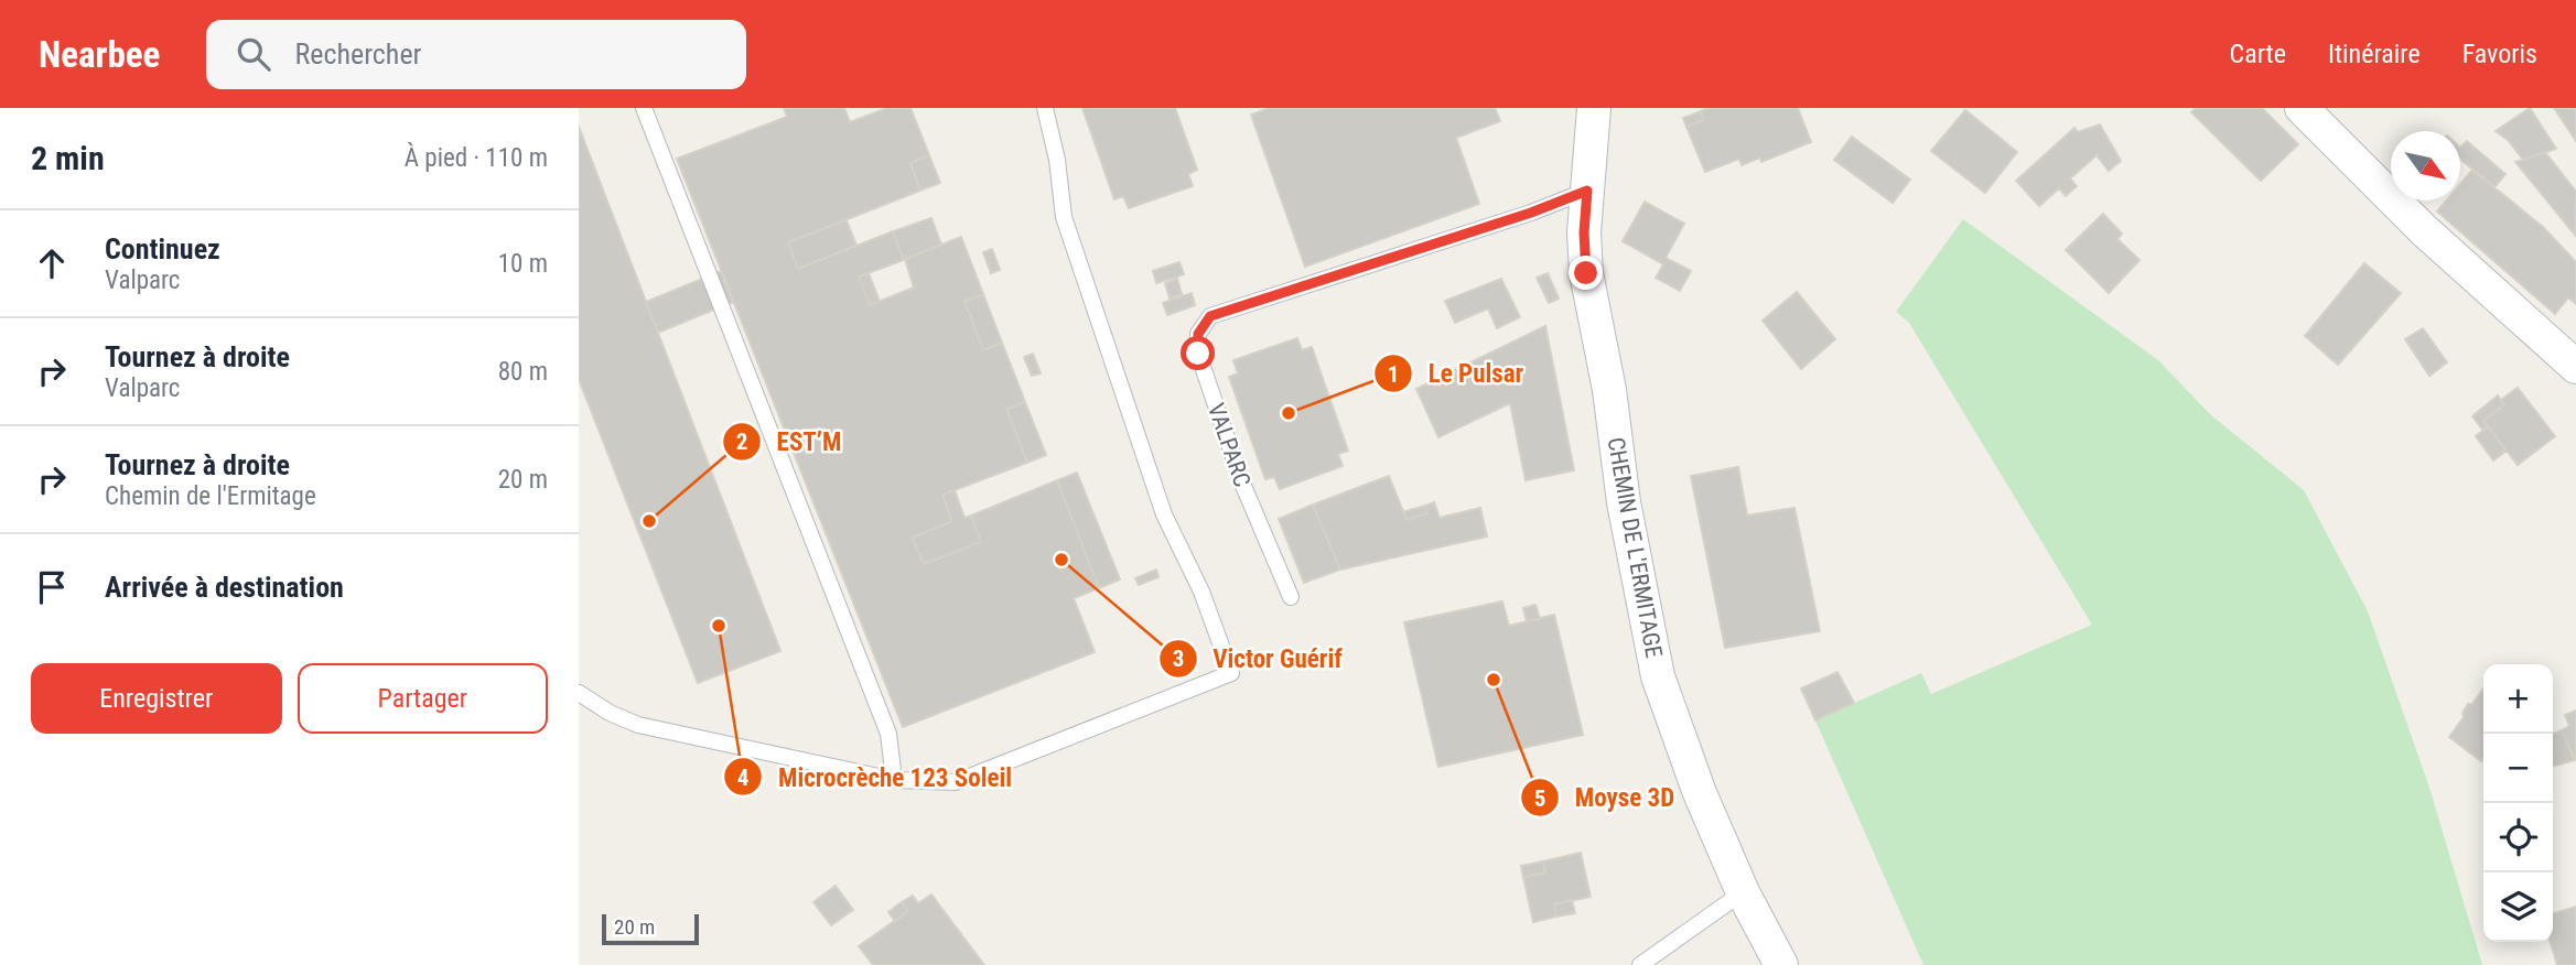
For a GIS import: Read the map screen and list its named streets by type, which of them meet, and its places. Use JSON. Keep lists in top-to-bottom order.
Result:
{
  "streets": {
    "street": ["CHEMIN DE L'ERMITAGE"],
    "lane": ["VALPARC"]
  },
  "crossings": [
    ["VALPARC", "CHEMIN DE L'ERMITAGE"]
  ],
  "places": [
    "Le Pulsar",
    "EST’M",
    "Victor Guérif",
    "Microcrèche 123 Soleil",
    "Moyse 3D"
  ],
  "scale_bar": "20 m",
  "north": "bottom right",
  "page": {
    "header": "Nearbee",
    "search": "Rechercher",
    "nav": ["Carte", "Itinéraire", "Favoris"],
    "heading": ["2 min", "À pied · 110 m"],
    "list": [
      ["Continuez", "Valparc", "10 m"],
      ["Tournez à droite", "Valparc", "80 m"],
      ["Tournez à droite", "Chemin de l'Ermitage", "20 m"],
      "Arrivée à destination"
    ],
    "buttons": ["Enregistrer", "Partager"],
    "map_buttons": ["+", "−"],
    "scale": "20 m"
  }
}
